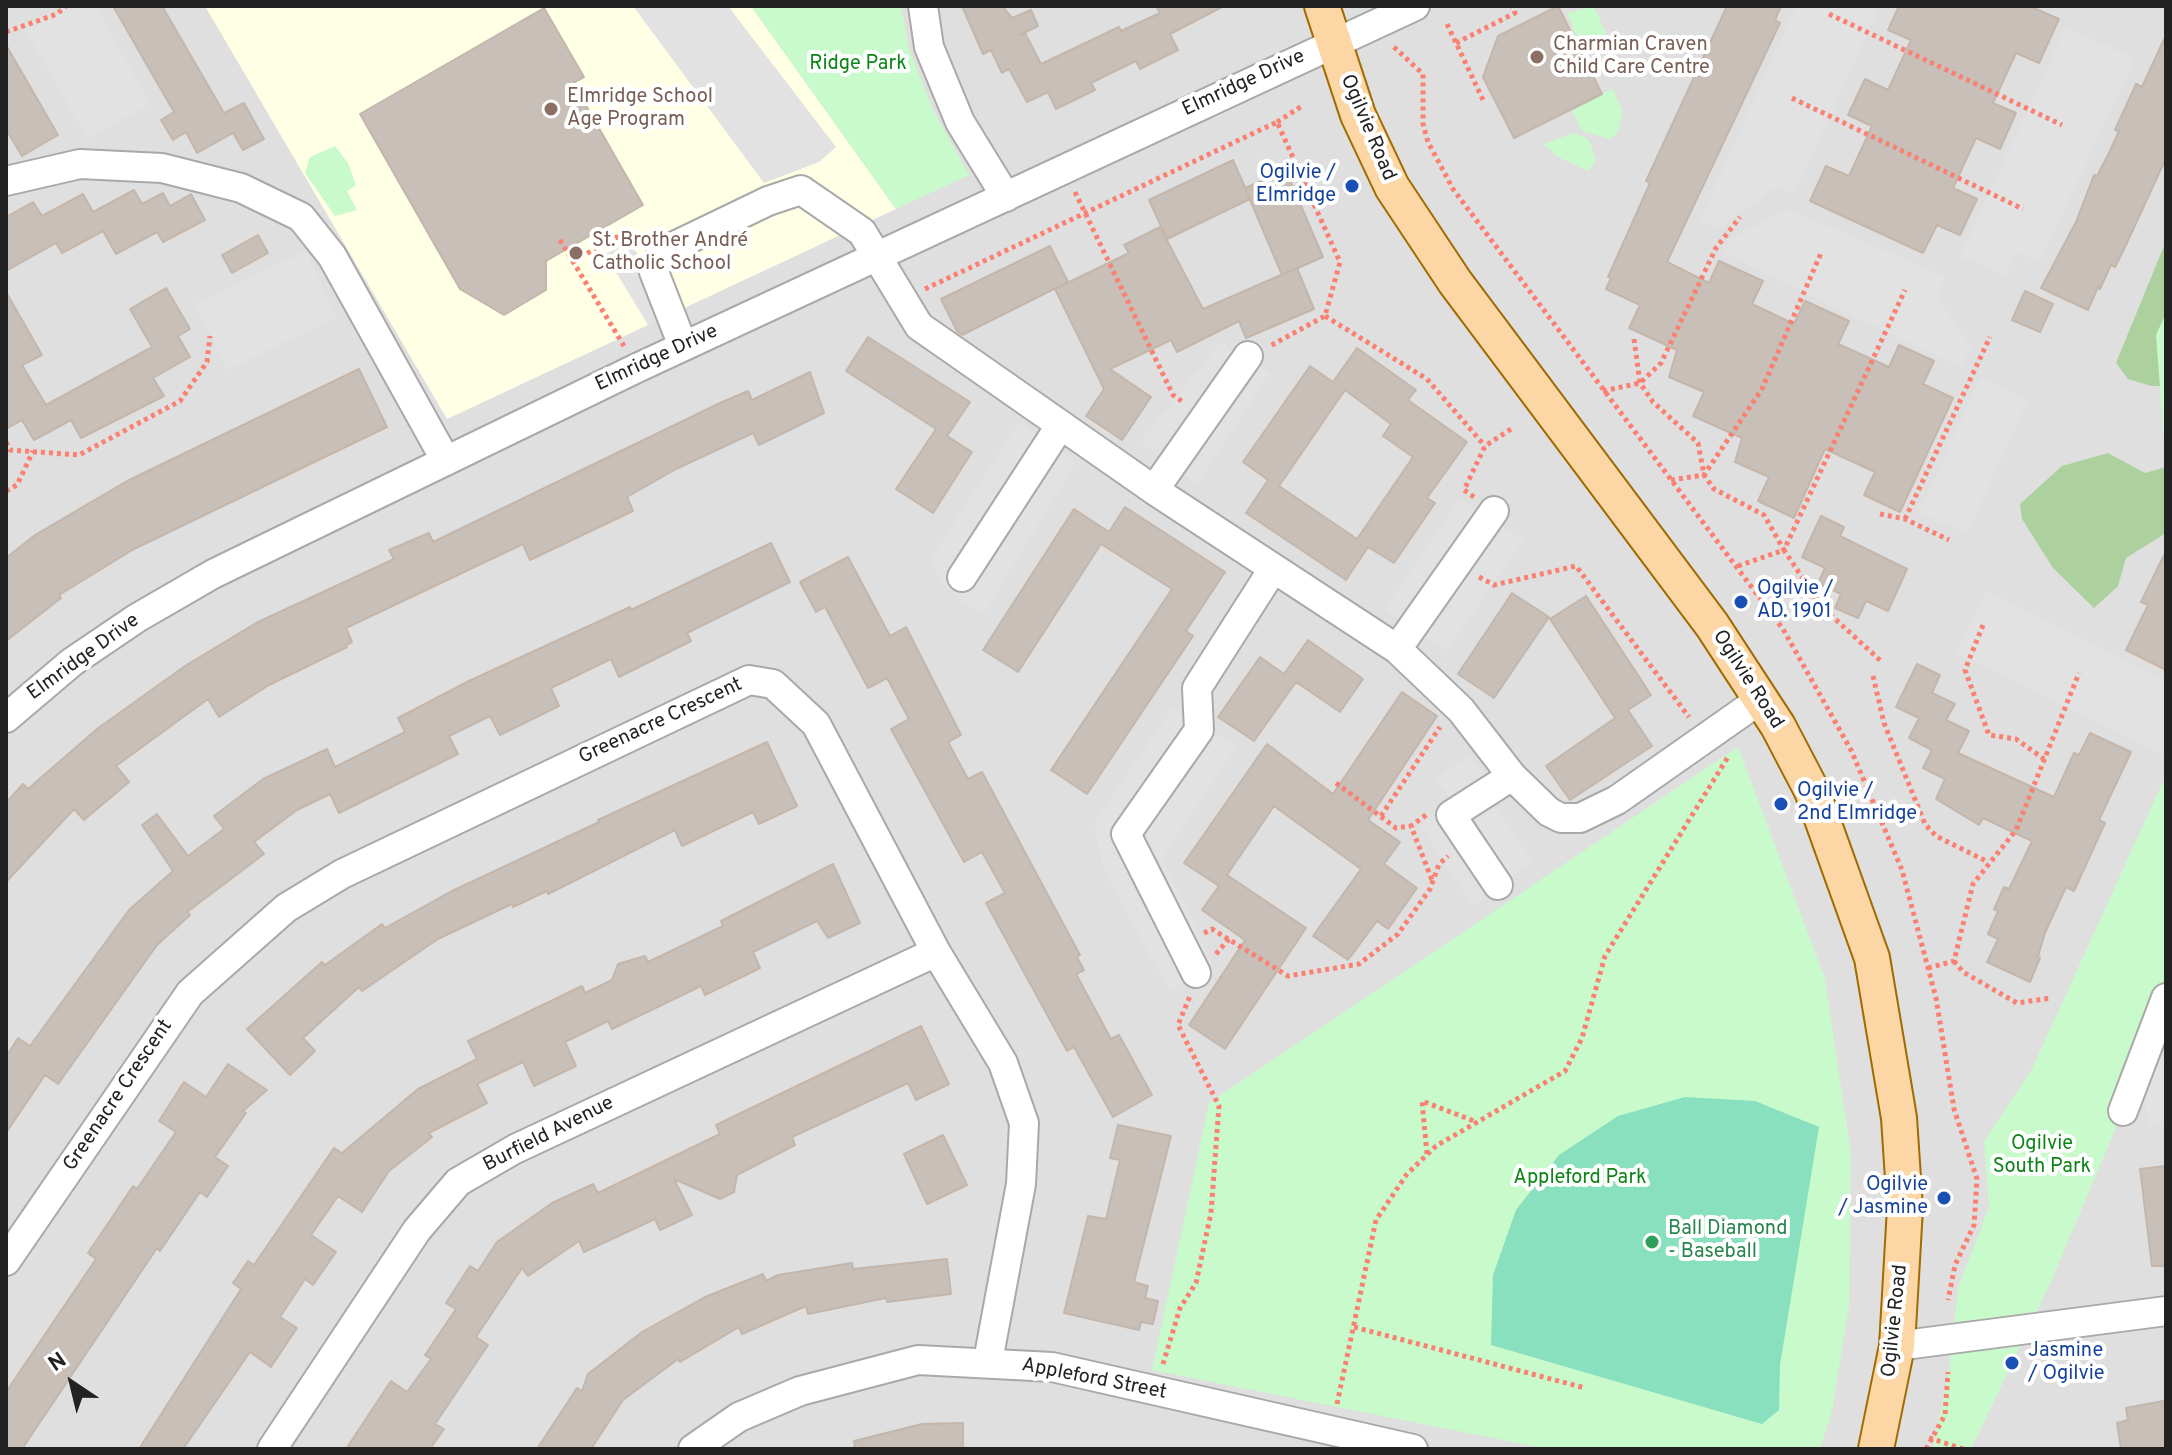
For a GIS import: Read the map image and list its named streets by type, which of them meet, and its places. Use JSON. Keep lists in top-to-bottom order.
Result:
{
  "streets": {
    "main road": ["Ogilvie Road"],
    "street": [
      "Elmridge Drive",
      "Greenacre Crescent",
      "Burfield Avenue",
      "Appleford Street"
    ]
  },
  "crossings": [
    ["Elmridge Drive", "Ogilvie Road"],
    ["Greenacre Crescent", "Burfield Avenue"],
    ["Greenacre Crescent", "Appleford Street"]
  ],
  "parks": ["Ridge Park", "Ogilvie South Park", "Appleford Park"],
  "places": [
    "Charmian Craven Child Care Centre",
    "Elmridge School Age Program",
    "Ogilvie / Elmridge",
    "St. Brother André Catholic School",
    "Ogilvie / AD. 1901",
    "Ogilvie / 2nd Elmridge",
    "Ogilvie / Jasmine",
    "Ball Diamond - Baseball",
    "Jasmine / Ogilvie"
  ],
  "north": "top left"
}
